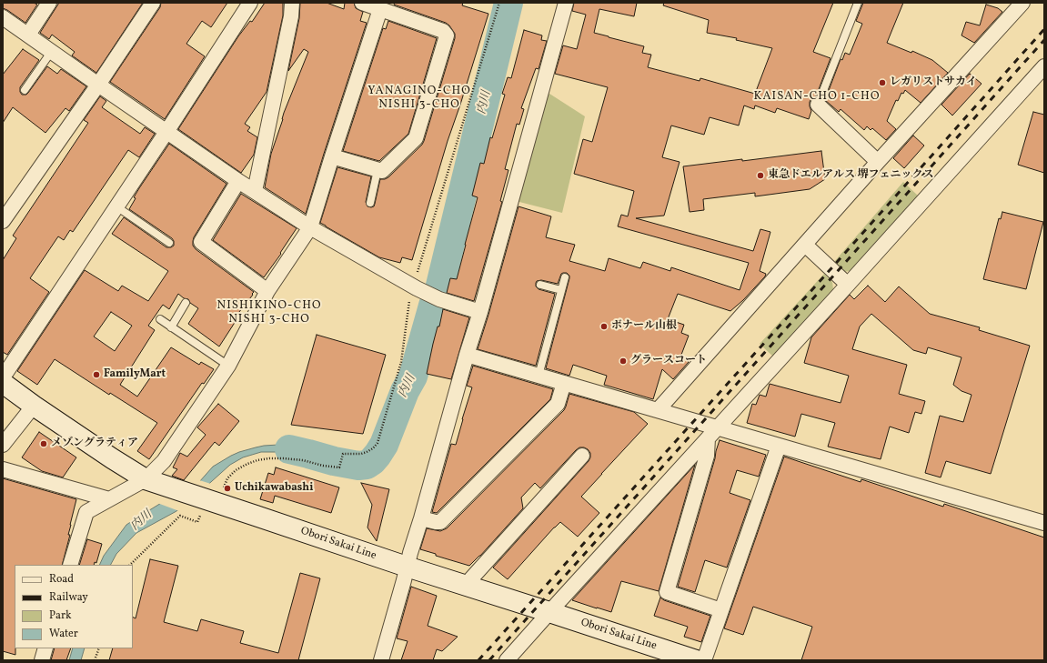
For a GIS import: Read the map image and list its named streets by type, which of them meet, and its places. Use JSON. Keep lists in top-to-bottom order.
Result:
{
  "streets": {
    "main road": ["Obori Sakai Line"]
  },
  "districts": ["YANAGINO-CHO NISHI 3-CHO", "KAISAN-CHO 1-CHO", "NISHIKINO-CHO NISHI 3-CHO"],
  "water": ["内川"],
  "places": [
    "レガリストサカイ",
    "東急ドエルアルス 堺フェニックス",
    "ボナール山根",
    "グラースコート",
    "FamilyMart",
    "メゾングラティア",
    "Uchikawabashi"
  ],
  "legend": [
    "Road",
    "Railway",
    "Park",
    "Water"
  ]
}
